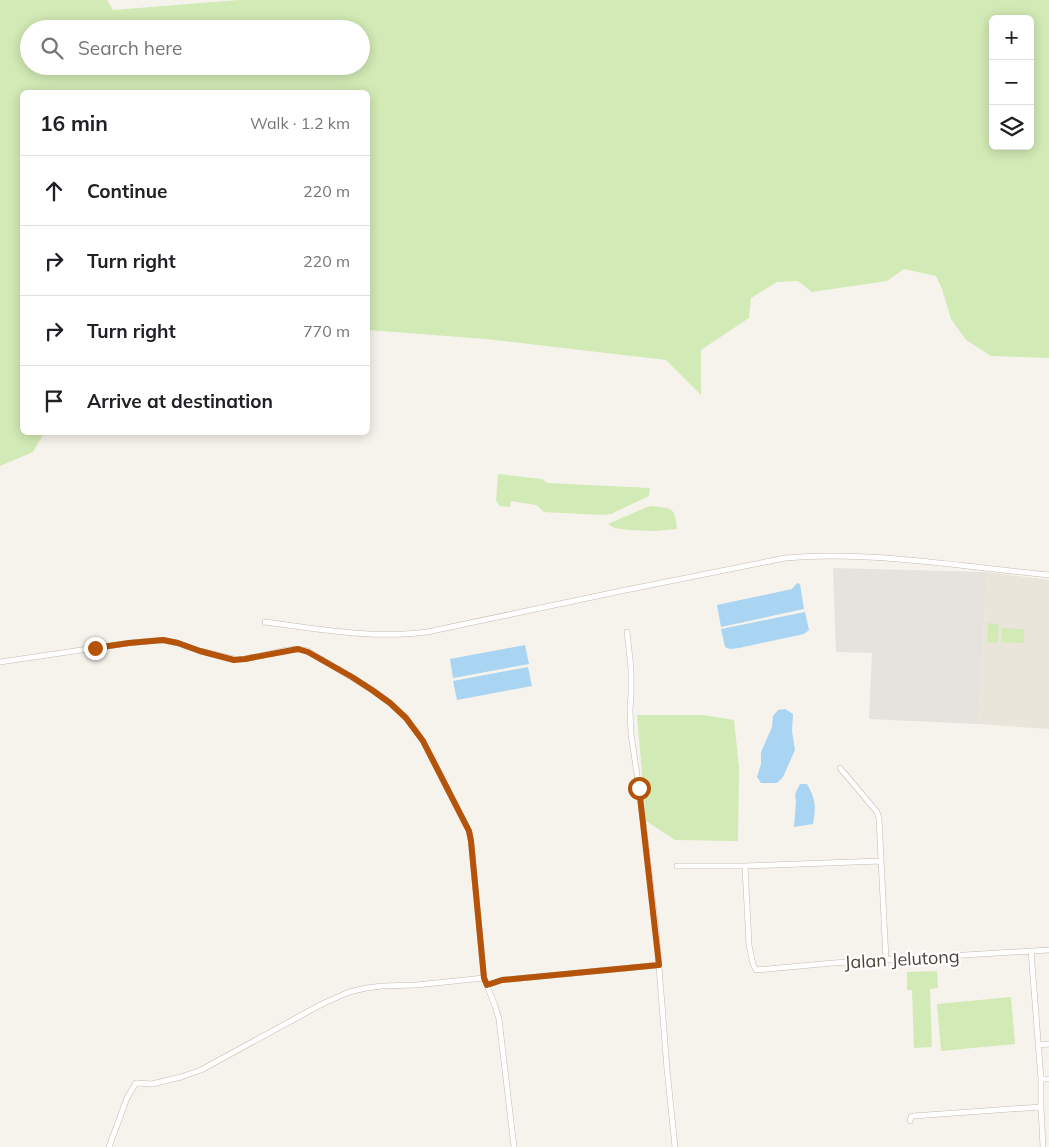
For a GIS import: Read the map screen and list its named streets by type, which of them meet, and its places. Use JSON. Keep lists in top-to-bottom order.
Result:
{
  "streets": {
    "street": ["Jalan Jelutong"]
  },
  "page": {
    "map_buttons": ["+", "−"],
    "search": "Search here",
    "heading": ["16 min", "Walk · 1.2 km"],
    "list": [
      ["Continue", "220 m"],
      ["Turn right", "220 m"],
      ["Turn right", "770 m"],
      "Arrive at destination"
    ]
  }
}
